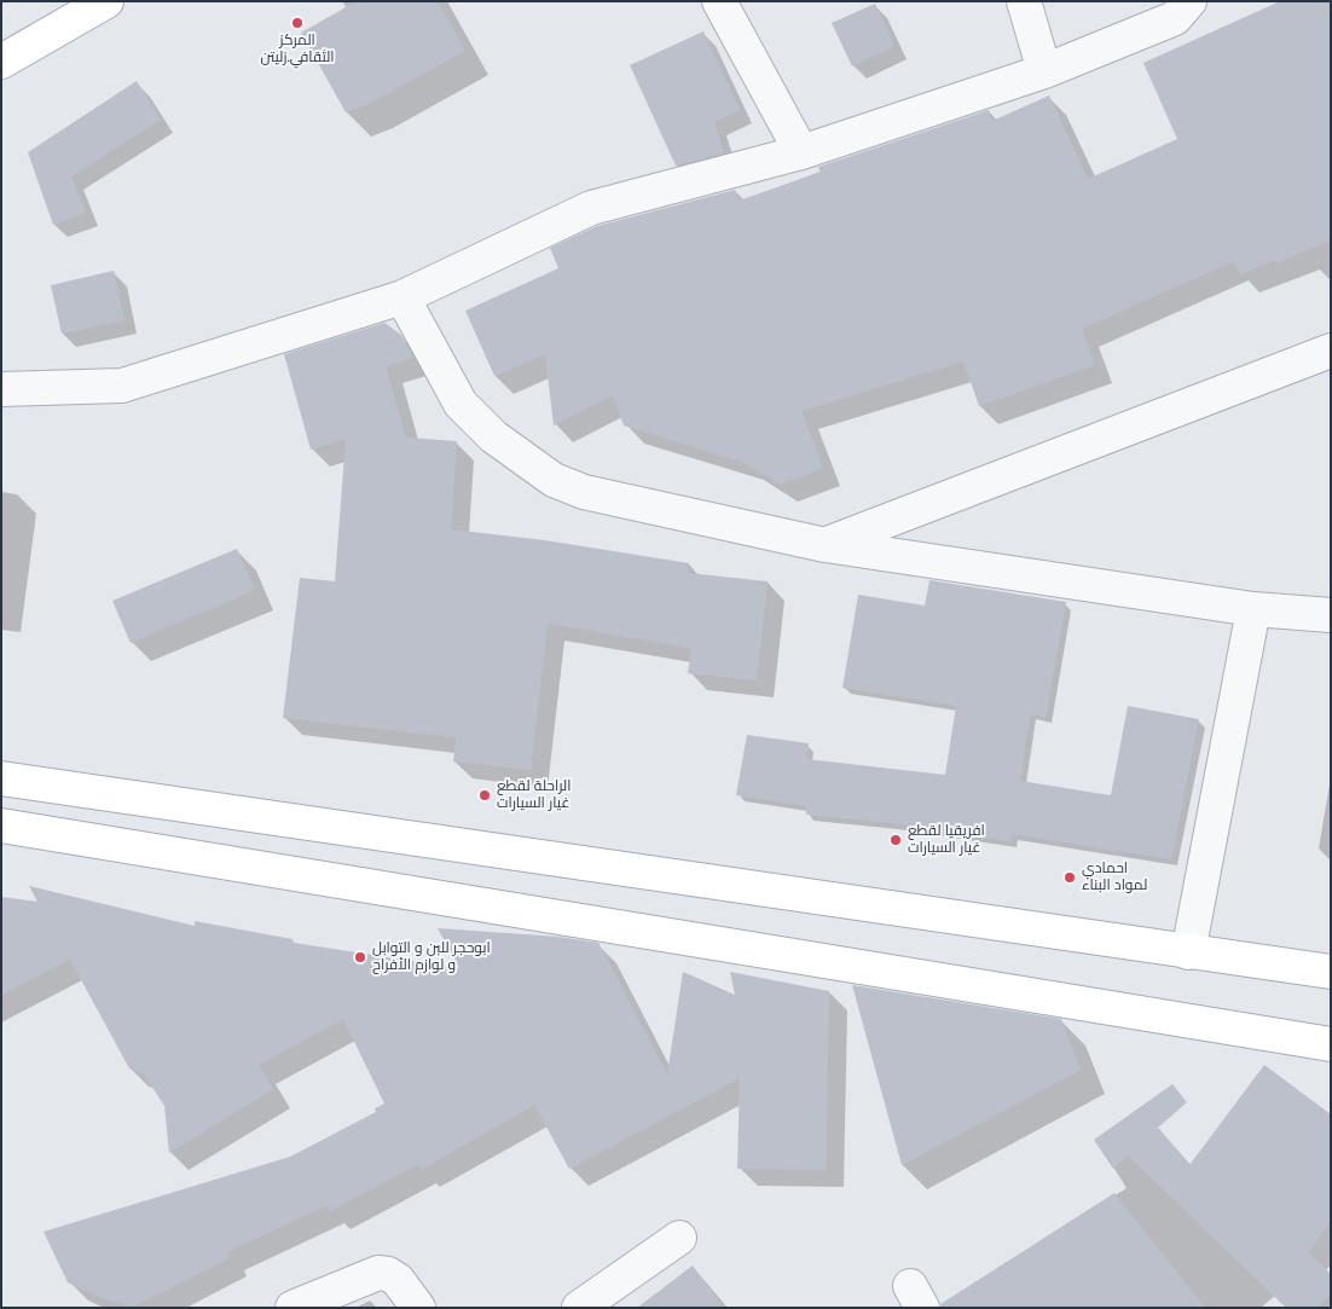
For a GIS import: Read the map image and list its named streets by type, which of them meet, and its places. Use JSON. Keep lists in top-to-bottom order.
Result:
{
  "places": [
    "المركز الثقافي.زليتن",
    "الراحلة لقطع غيار السيارات",
    "افريقيا لقطع غيار السيارات",
    "احمادي لمواد البناء",
    "ابوحجر للبن و التوابل و لوازم الأفراح"
  ]
}
